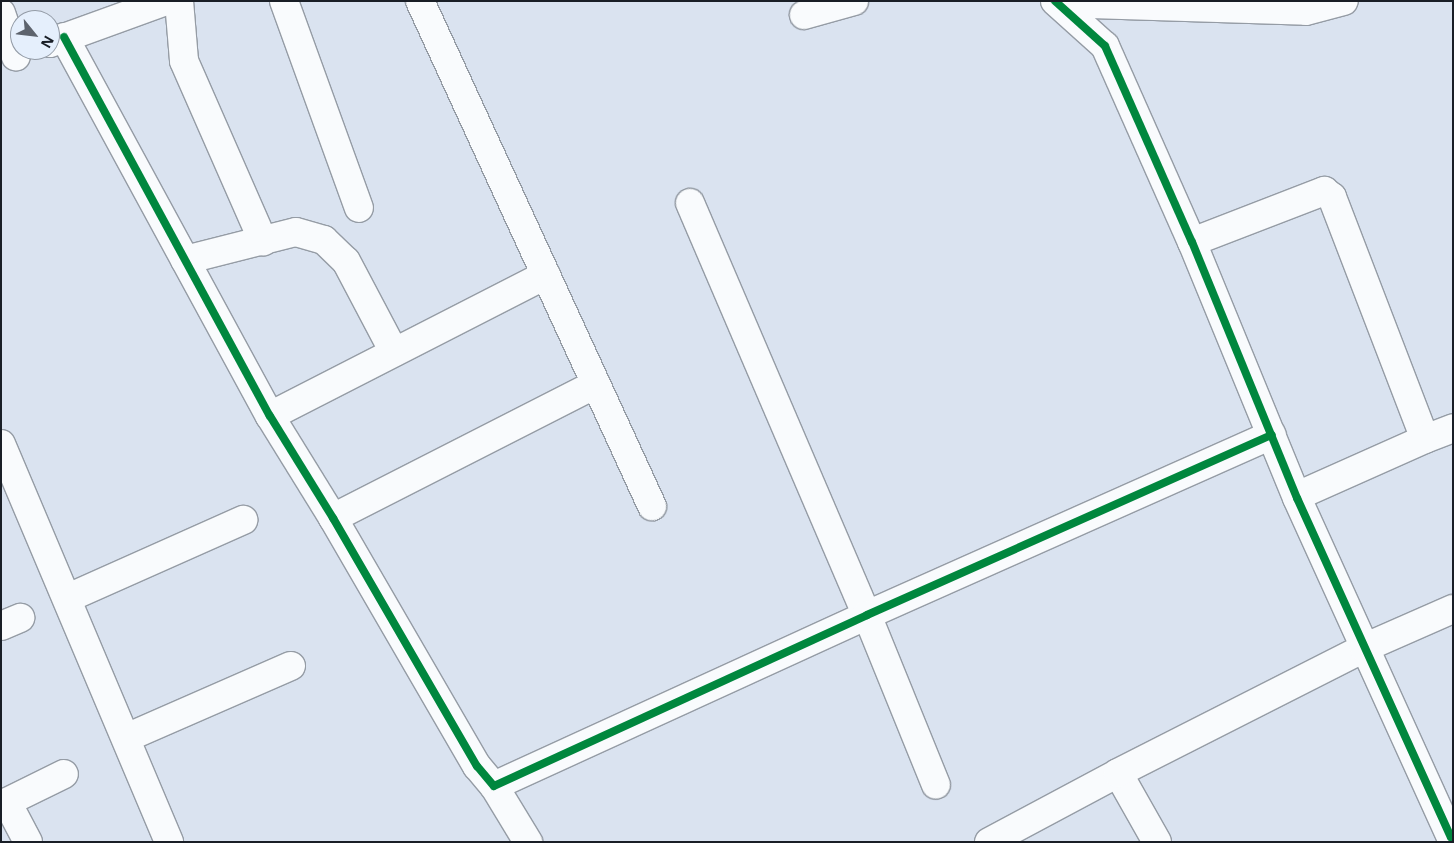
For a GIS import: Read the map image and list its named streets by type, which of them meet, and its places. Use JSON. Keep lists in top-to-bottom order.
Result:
{
  "north": "bottom right"
}
